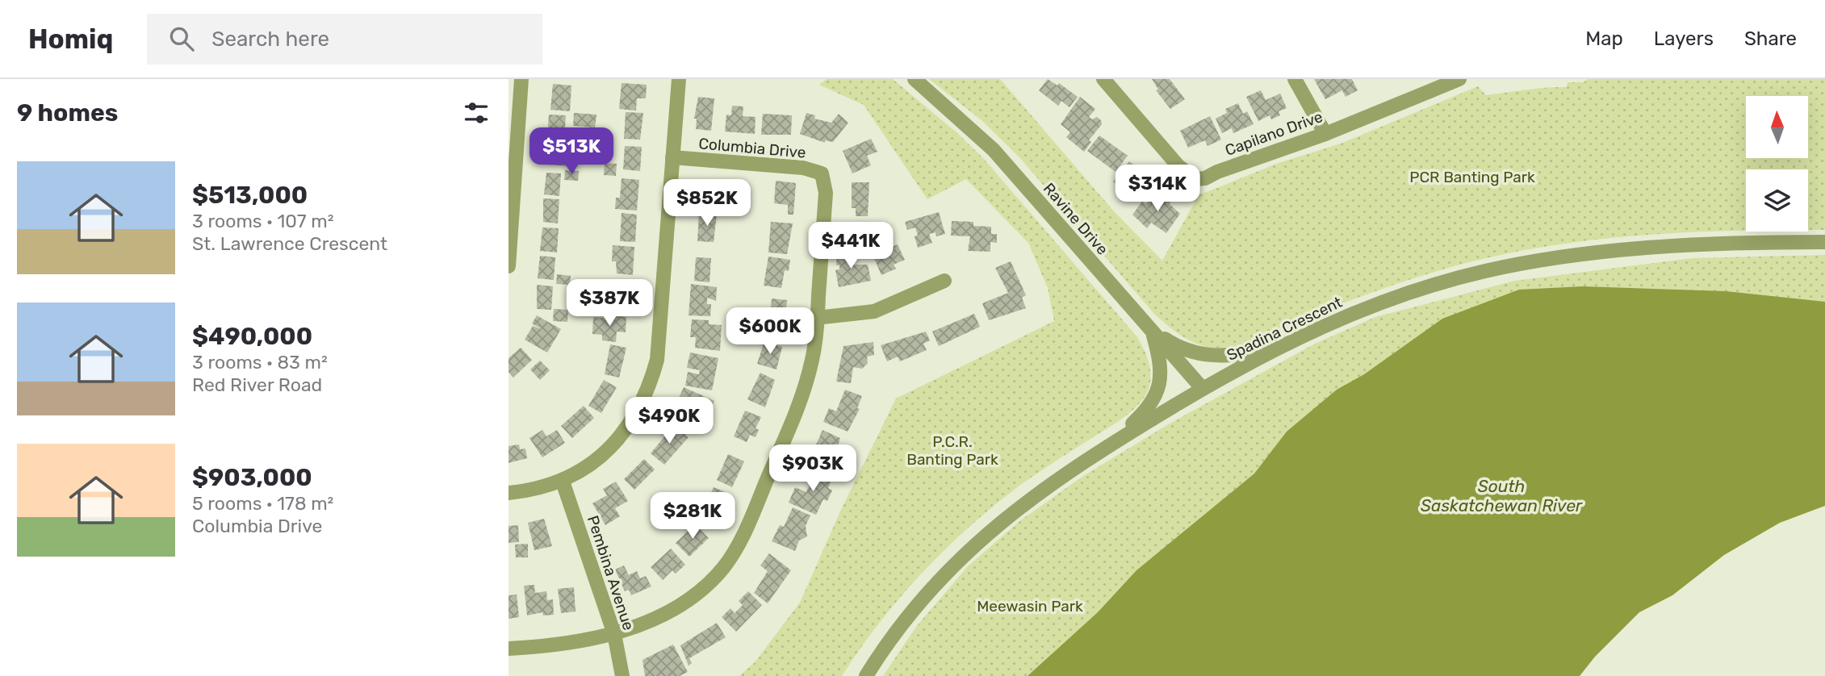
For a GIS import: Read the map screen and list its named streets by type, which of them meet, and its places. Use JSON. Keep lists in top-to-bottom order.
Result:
{
  "streets": {
    "street": [
      "Capilano Drive",
      "Columbia Drive",
      "Ravine Drive",
      "Spadina Crescent",
      "Pembina Avenue"
    ]
  },
  "crossings": [
    ["Columbia Drive", "Pembina Avenue"],
    ["Ravine Drive", "Spadina Crescent"]
  ],
  "water": ["South Saskatchewan River"],
  "parks": ["PCR Banting Park", "P.C.R. Banting Park", "Meewasin Park"],
  "north": "top",
  "page": {
    "header": "Homiq",
    "search": "Search here",
    "nav": ["Map", "Layers", "Share"],
    "heading": "9 homes",
    "price": [
      "$513K",
      "$314K",
      "$852K",
      "$441K",
      "$387K",
      "$600K",
      "$490K",
      "$903K",
      "$281K"
    ],
    "list": [
      {
        "name": "$513,000",
        "note": "3 rooms · 107 m² · St. Lawrence Crescent"
      },
      {
        "name": "$490,000",
        "note": "3 rooms · 83 m² · Red River Road"
      },
      {
        "name": "$903,000",
        "note": "5 rooms · 178 m² · Columbia Drive"
      }
    ]
  }
}
